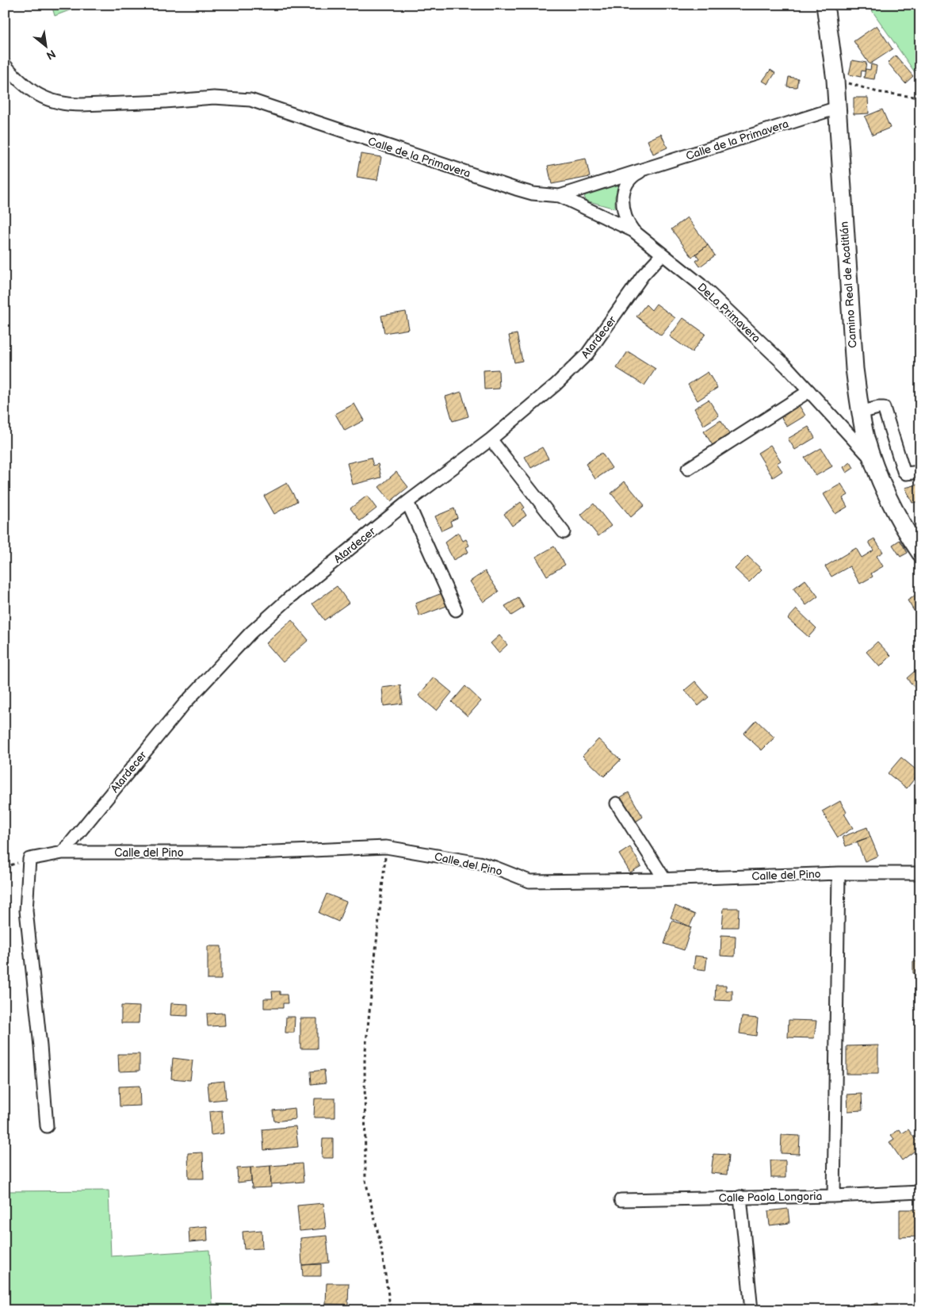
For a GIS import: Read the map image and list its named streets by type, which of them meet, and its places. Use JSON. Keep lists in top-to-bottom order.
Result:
{
  "streets": {
    "main road": ["Camino Real de Acatitlán"],
    "street": [
      "Calle de la Primavera",
      "DeLa Primavera",
      "Atardecer",
      "Calle del Pino",
      "Calle Paola Longoria"
    ]
  },
  "crossings": [
    ["Calle de la Primavera", "Camino Real de Acatitlán"],
    ["Calle de la Primavera", "DeLa Primavera"],
    ["Camino Real de Acatitlán", "DeLa Primavera"],
    ["DeLa Primavera", "Atardecer"],
    ["Atardecer", "Calle del Pino"]
  ],
  "north": "bottom right"
}
